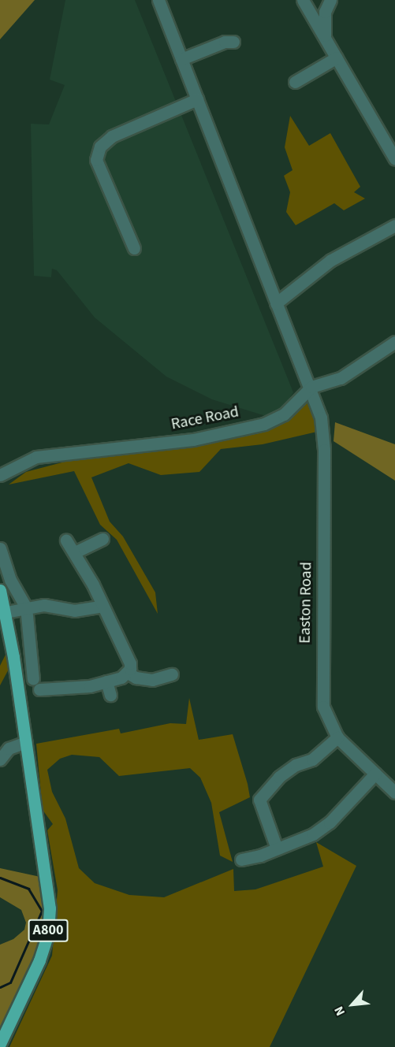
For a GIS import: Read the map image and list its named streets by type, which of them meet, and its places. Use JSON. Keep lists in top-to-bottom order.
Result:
{
  "streets": {
    "main road": ["A800"],
    "street": ["Race Road", "Easton Road"]
  },
  "crossings": [
    ["Race Road", "Easton Road"]
  ],
  "north": "bottom left"
}
